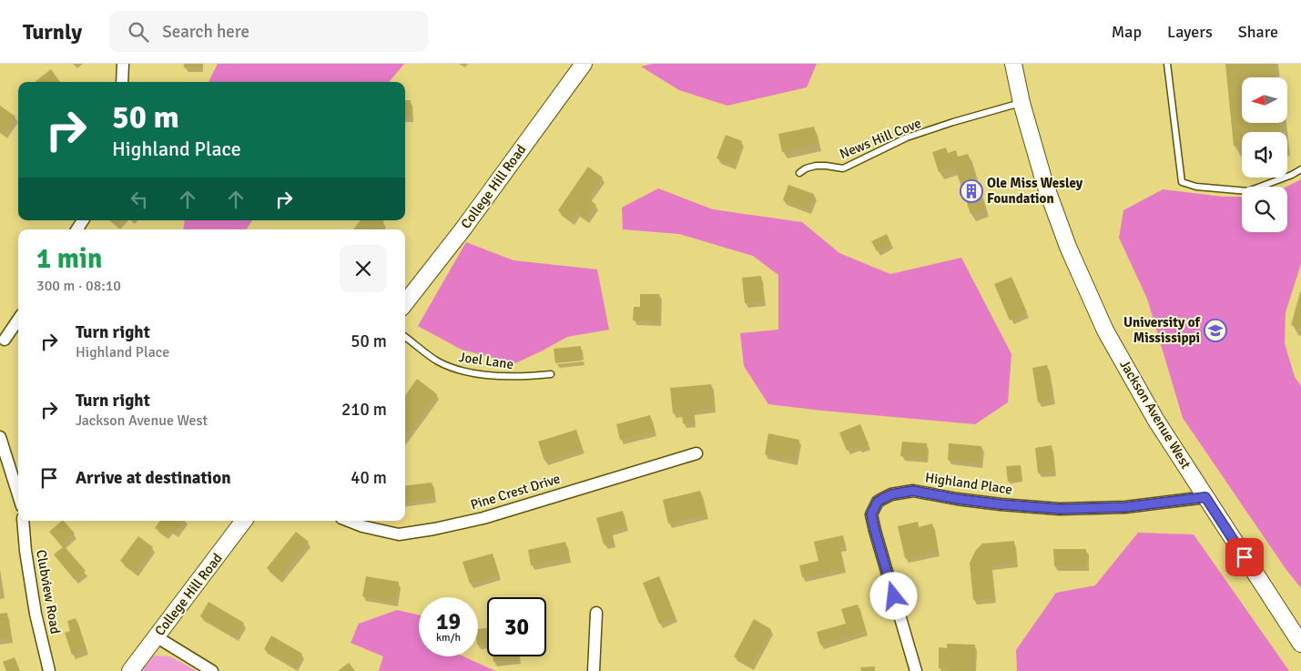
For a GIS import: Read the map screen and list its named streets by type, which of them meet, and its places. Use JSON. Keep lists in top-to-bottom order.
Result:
{
  "streets": {
    "main road": ["College Hill Road", "Jackson Avenue West"],
    "street": ["Highland Place", "Pine Crest Drive", "Clubview Road"],
    "lane": ["News Hill Cove", "Joel Lane"]
  },
  "crossings": [
    ["News Hill Cove", "Jackson Avenue West"],
    ["Jackson Avenue West", "Highland Place"]
  ],
  "places": {
    "building": ["Ole Miss Wesley Foundation"],
    "school or university": ["University of Mississippi"]
  },
  "north": "left",
  "page": {
    "header": "Turnly",
    "search": "Search here",
    "nav": ["Map", "Layers", "Share"],
    "turn": ["50 m", "Highland Place"],
    "heading": ["1 min", "300 m · 08:10"],
    "list": [
      {
        "name": "Turn right",
        "note": "Highland Place",
        "value": "50 m"
      },
      {
        "name": "Turn right",
        "note": "Jackson Avenue West",
        "value": "210 m"
      },
      {
        "name": "Arrive at destination",
        "value": "40 m"
      }
    ],
    "speed": "19 km/h",
    "limit": "30"
  }
}
